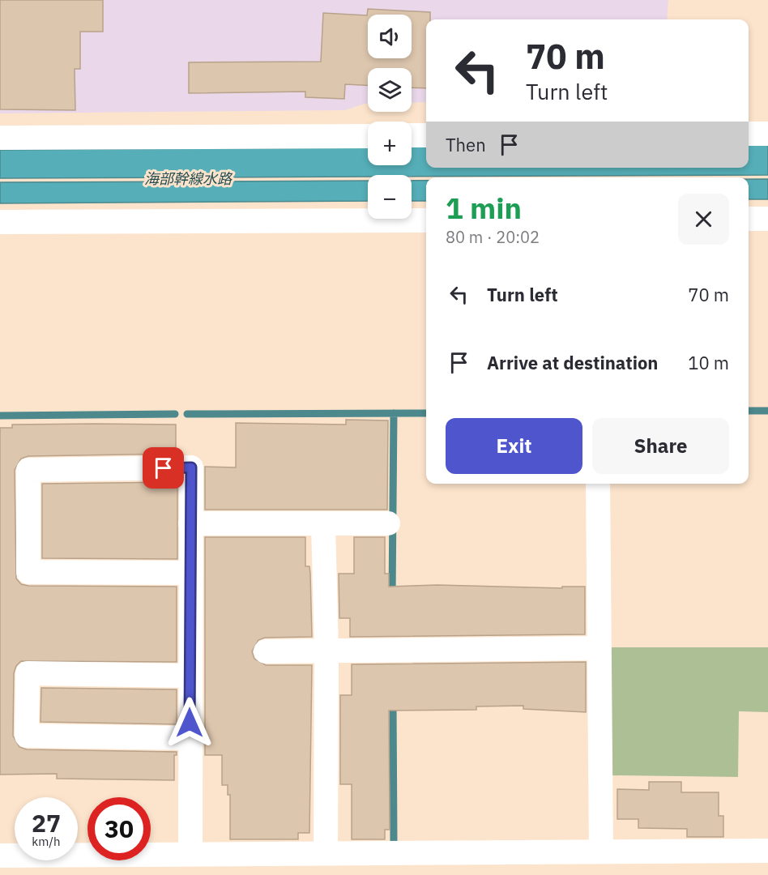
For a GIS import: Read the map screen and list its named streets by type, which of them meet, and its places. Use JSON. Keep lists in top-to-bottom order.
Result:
{
  "water": ["海部幹線水路"],
  "page": {
    "map_buttons": ["+", "−"],
    "turn": ["70 m", "Turn left"],
    "then": "Then",
    "heading": ["1 min", "80 m · 20:02"],
    "list": [
      {
        "name": "Turn left",
        "value": "70 m"
      },
      {
        "name": "Arrive at destination",
        "value": "10 m"
      }
    ],
    "buttons": ["Exit", "Share"],
    "speed": "27 km/h",
    "limit": "30"
  }
}
